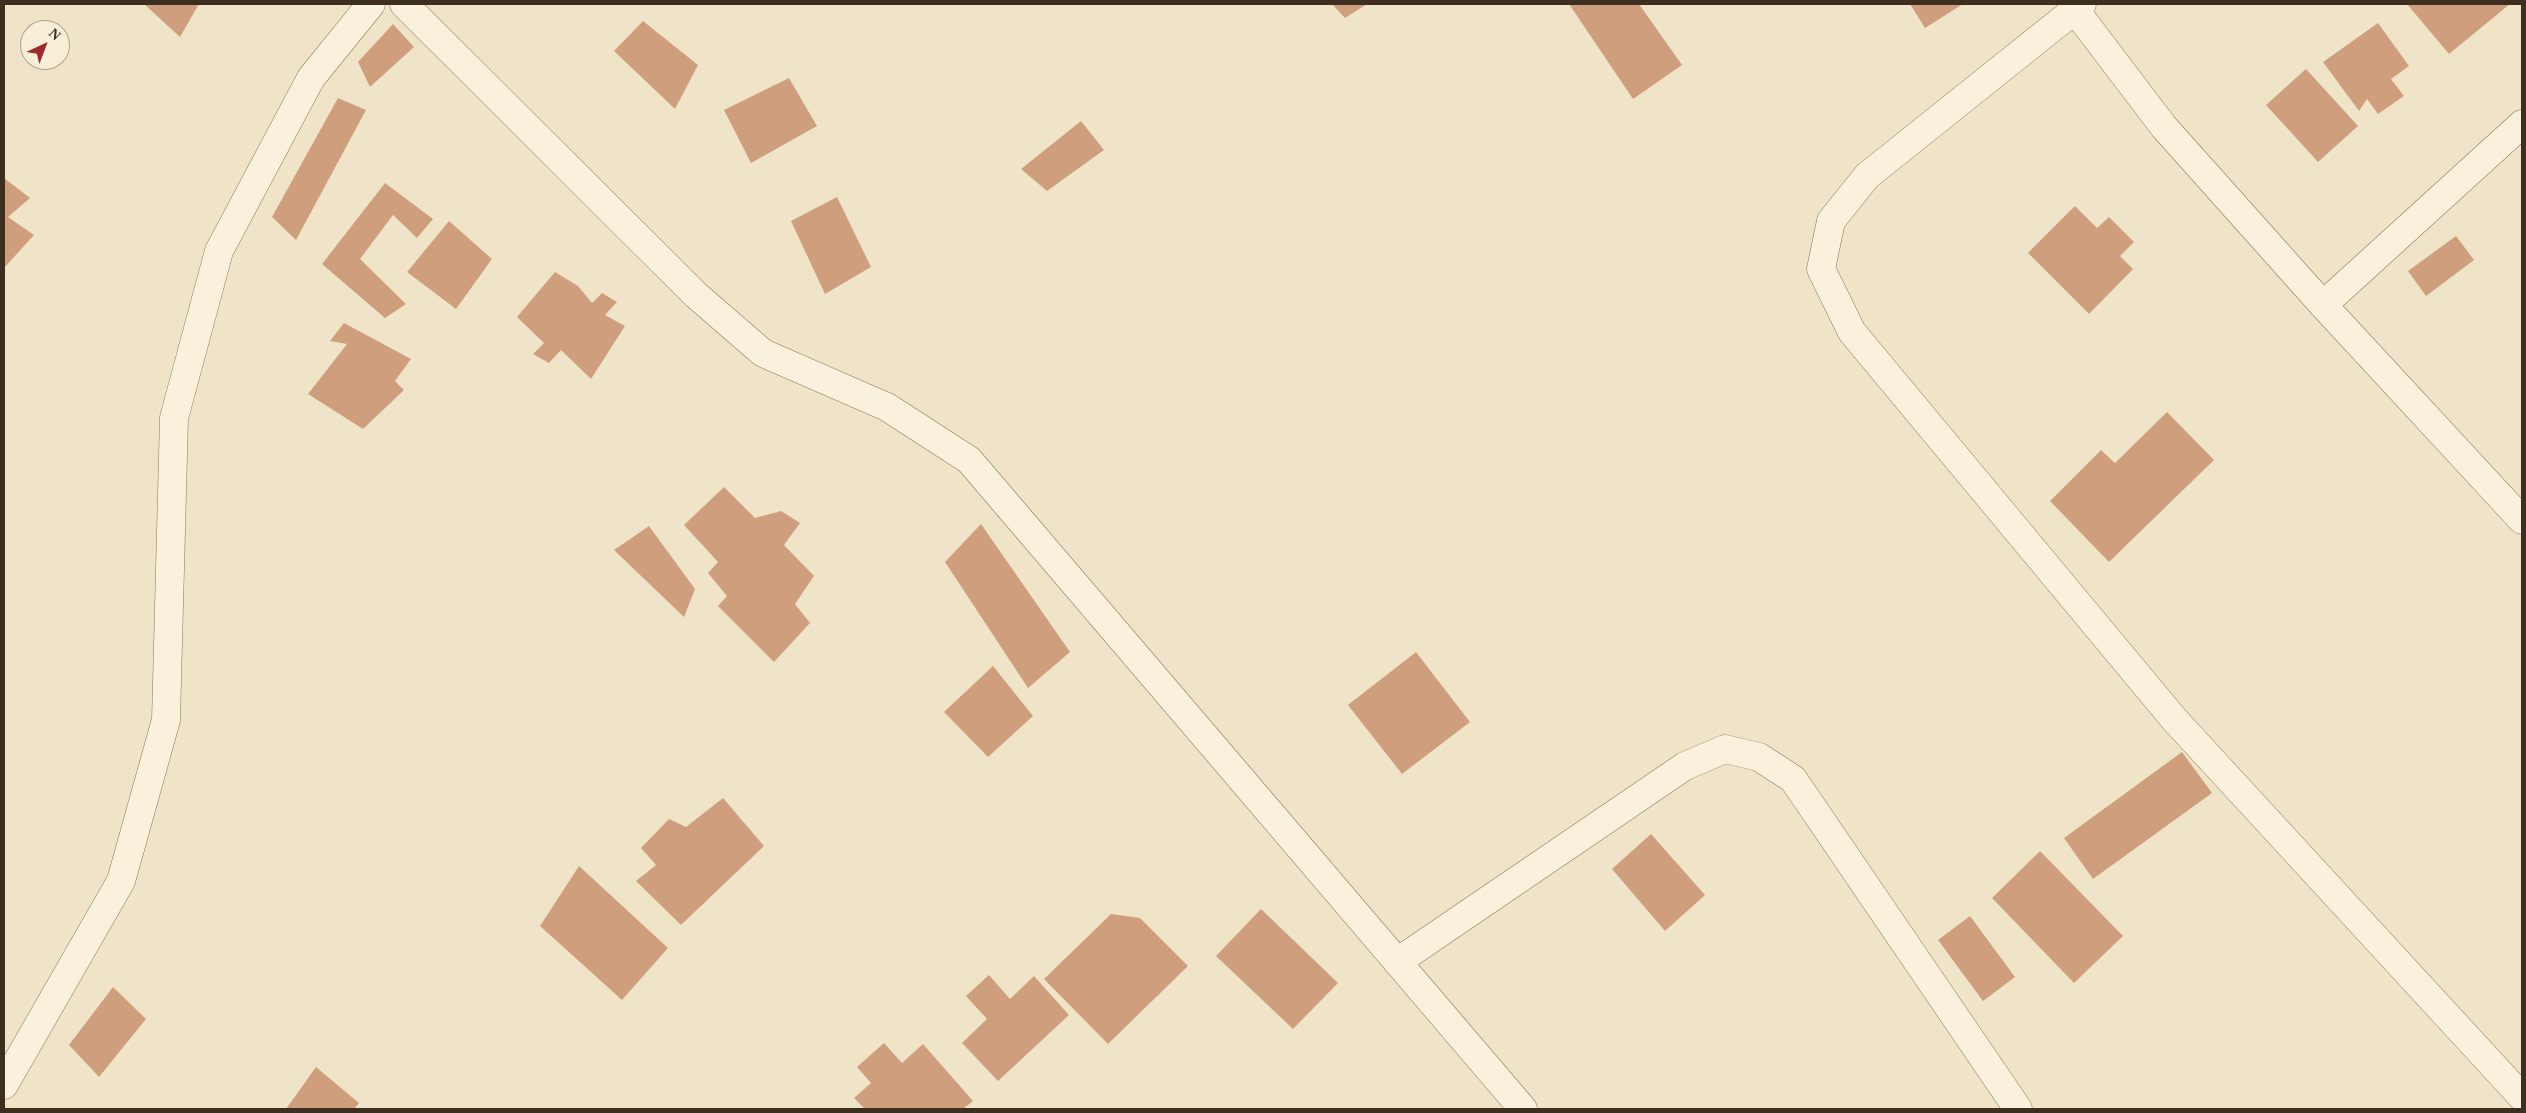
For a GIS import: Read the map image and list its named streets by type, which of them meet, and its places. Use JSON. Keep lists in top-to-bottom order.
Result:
{
  "north": "top right"
}
